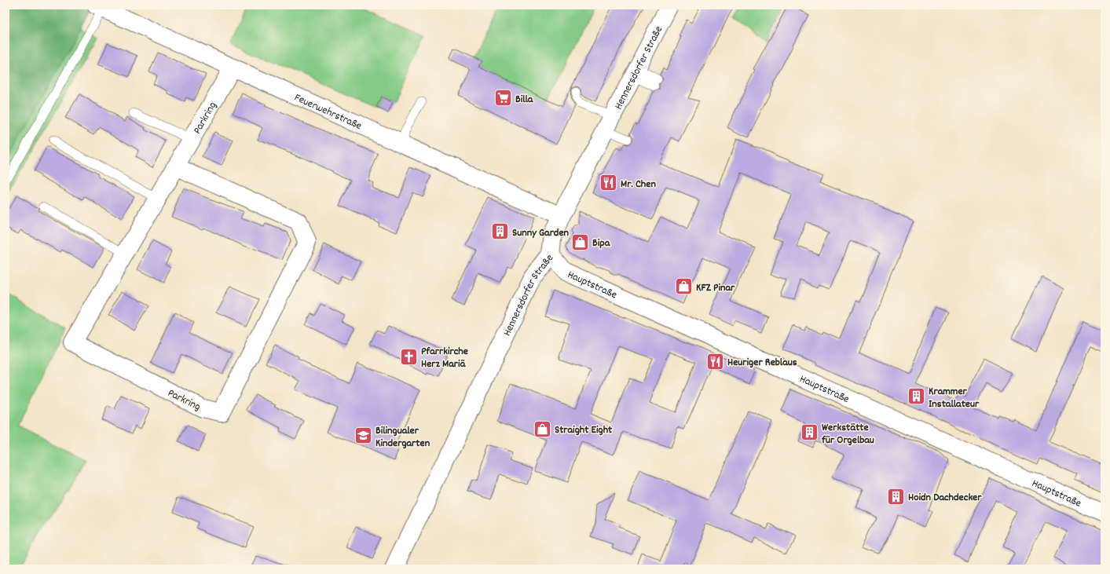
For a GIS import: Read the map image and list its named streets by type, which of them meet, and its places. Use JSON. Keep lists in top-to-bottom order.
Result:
{
  "streets": {
    "street": [
      "Hennersdorfer Straße",
      "Feuerwehrstraße",
      "Parkring",
      "Hauptstraße"
    ]
  },
  "crossings": [
    ["Hennersdorfer Straße", "Feuerwehrstraße"],
    ["Hennersdorfer Straße", "Hauptstraße"],
    ["Feuerwehrstraße", "Parkring"]
  ],
  "places": {
    "supermarket": ["Billa"],
    "restaurant": ["Mr. Chen", "Heuriger Reblaus"],
    "building": [
      "Sunny Garden",
      "Krammer Installateur",
      "Werkstätte für Orgelbau",
      "Hoidn Dachdecker"
    ],
    "shop": ["Bipa", "KFZ Pinar", "Straight Eight"],
    "church": ["Pfarrkirche Herz Mariä"],
    "school or university": ["Bilingualer Kindergarten"]
  }
}
